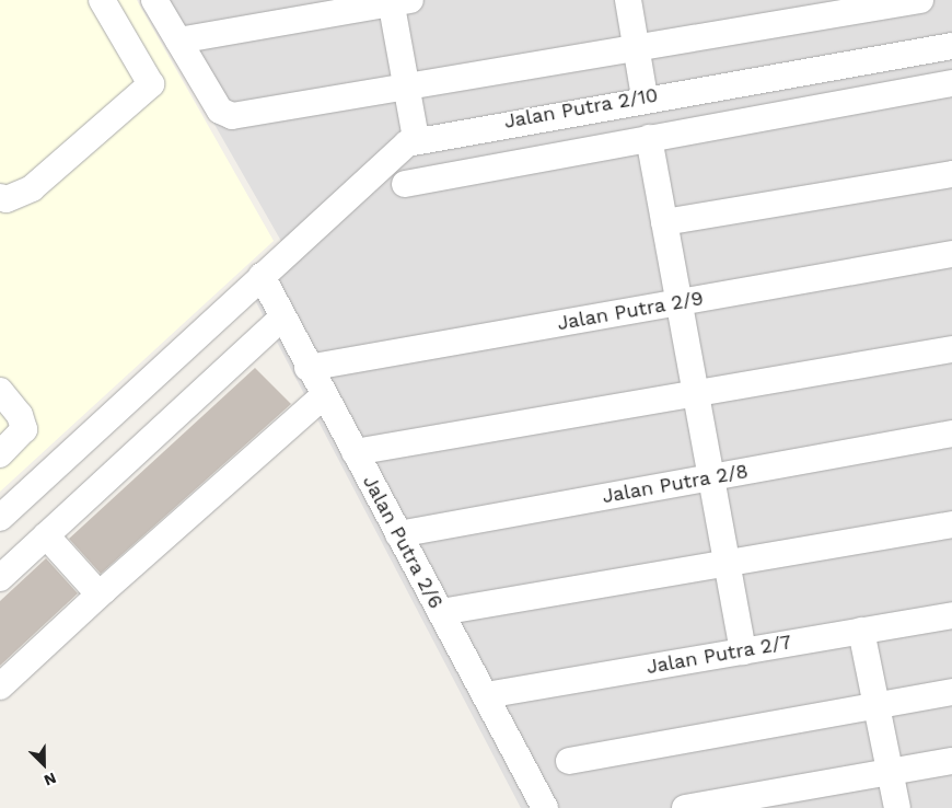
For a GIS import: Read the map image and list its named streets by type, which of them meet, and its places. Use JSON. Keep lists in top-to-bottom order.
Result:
{
  "streets": {
    "street": [
      "Jalan Putra 2/10",
      "Jalan Putra 2/9",
      "Jalan Putra 2/8",
      "Jalan Putra 2/6",
      "Jalan Putra 2/7"
    ]
  },
  "crossings": [
    ["Jalan Putra 2/10", "Jalan Putra 2/6"],
    ["Jalan Putra 2/9", "Jalan Putra 2/6"],
    ["Jalan Putra 2/8", "Jalan Putra 2/6"],
    ["Jalan Putra 2/6", "Jalan Putra 2/7"]
  ],
  "north": "bottom right"
}
